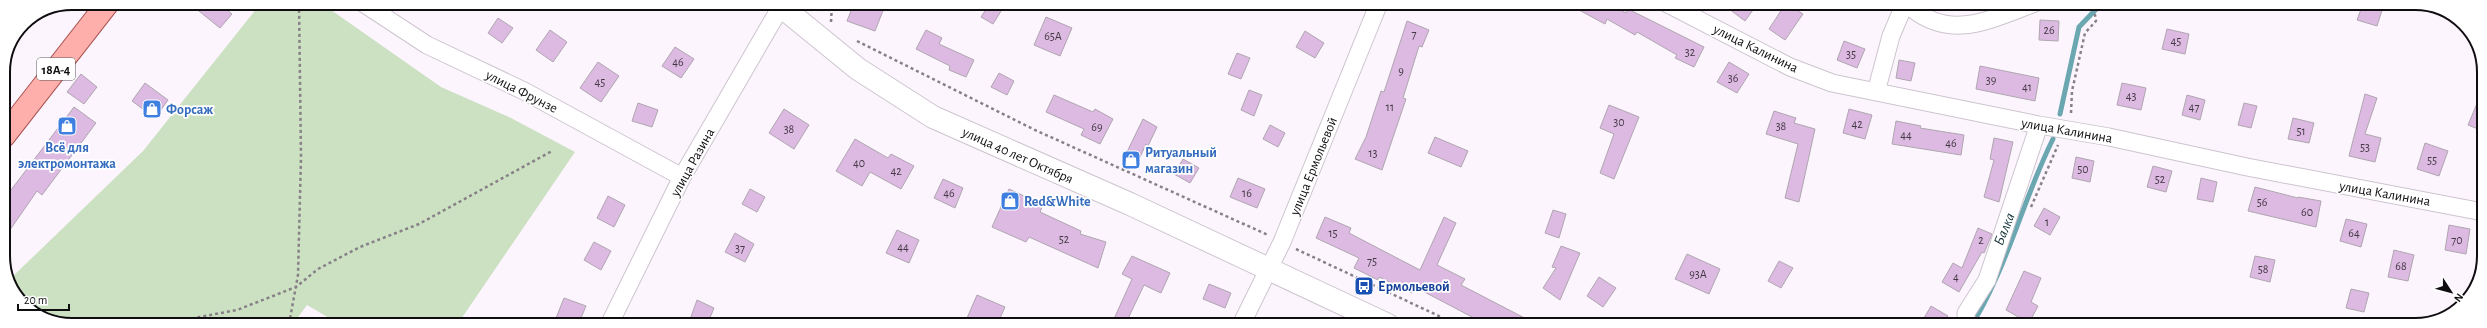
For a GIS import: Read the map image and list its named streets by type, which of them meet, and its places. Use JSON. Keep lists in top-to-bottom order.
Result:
{
  "streets": {
    "main road": ["18А-4"],
    "street": [
      "улица Калинина",
      "улица Фрунзе",
      "улица 40 лет Октября",
      "улица Разина",
      "улица Ермольевой"
    ]
  },
  "crossings": [
    ["улица Фрунзе", "улица Разина"],
    ["улица 40 лет Октября", "улица Ермольевой"]
  ],
  "water": ["Балка"],
  "places": {
    "shop": [
      "Форсаж",
      "Всё для электромонтажа",
      "Ритуальный магазин",
      "Red&White"
    ],
    "bus stop": ["Ермольевой"]
  },
  "house_numbers": [
    "26",
    "7",
    "65А",
    "45",
    "32",
    "35",
    "46",
    "9",
    "36",
    "39",
    "45",
    "41",
    "43",
    "11",
    "47",
    "30",
    "42",
    "38",
    "69",
    "38",
    "51",
    "44",
    "46",
    "53",
    "13",
    "55",
    "40",
    "50",
    "42",
    "52",
    "46",
    "16",
    "56",
    "60",
    "1",
    "15",
    "64",
    "52",
    "2",
    "70",
    "44",
    "37",
    "75",
    "68",
    "58",
    "93А",
    "4"
  ],
  "scale_bar": "20 m",
  "north": "bottom right"
}
